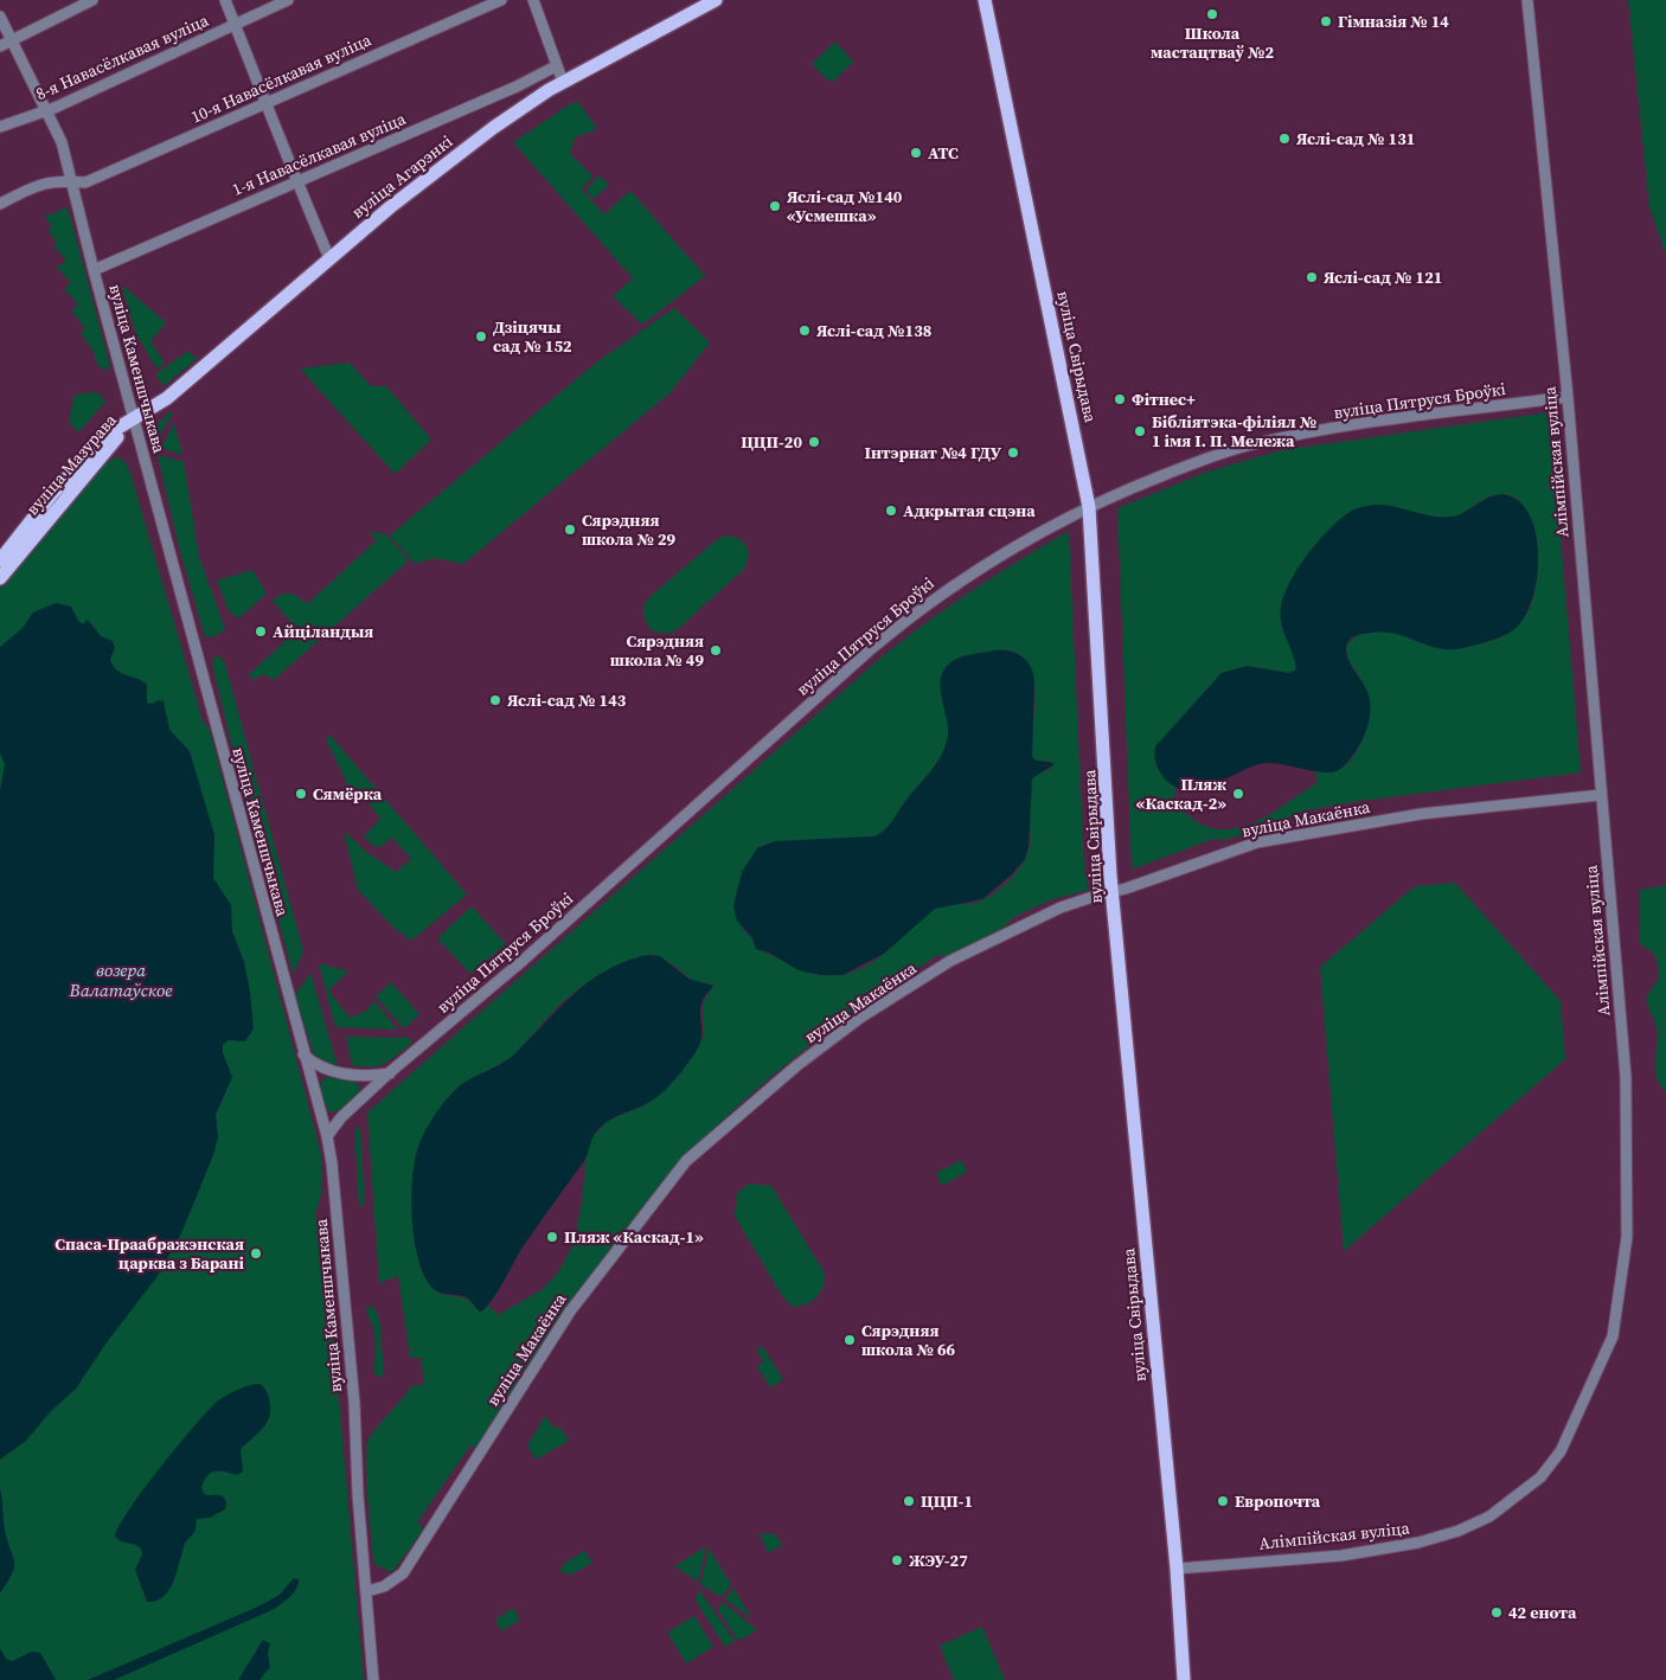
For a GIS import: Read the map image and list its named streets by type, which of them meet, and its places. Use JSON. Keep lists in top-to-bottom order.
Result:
{
  "streets": {
    "main road": ["вуліца Агарэнкі", "вуліца Свірыдава", "вуліца Мазурава"],
    "street": [
      "8-я Навасёлкавая вуліца",
      "10-я Навасёлкавая вуліца",
      "1-я Навасёлкавая вуліца",
      "вуліца Каменшчыкава",
      "вуліца Пятруся Броўкі",
      "Алімпійская вуліца",
      "вуліца Макаёнка"
    ]
  },
  "crossings": [
    ["8-я Навасёлкавая вуліца", "вуліца Каменшчыкава"],
    ["10-я Навасёлкавая вуліца", "вуліца Каменшчыкава"],
    ["1-я Навасёлкавая вуліца", "вуліца Каменшчыкава"],
    ["вуліца Агарэнкі", "вуліца Каменшчыкава"],
    ["вуліца Агарэнкі", "вуліца Мазурава"],
    ["вуліца Свірыдава", "вуліца Пятруся Броўкі"],
    ["вуліца Свірыдава", "Алімпійская вуліца"],
    ["вуліца Свірыдава", "вуліца Макаёнка"],
    ["вуліца Каменшчыкава", "вуліца Пятруся Броўкі"],
    ["вуліца Каменшчыкава", "вуліца Мазурава"],
    ["вуліца Каменшчыкава", "вуліца Макаёнка"],
    ["вуліца Пятруся Броўкі", "Алімпійская вуліца"],
    ["Алімпійская вуліца", "вуліца Макаёнка"]
  ],
  "water": ["возера Валатаўское"],
  "places": [
    "Школа мастацтваў №2",
    "Гімназія № 14",
    "Яслі-сад № 131",
    "АТС",
    "Яслі-сад №140 «Усмешка»",
    "Яслі-сад № 121",
    "Яслі-сад №138",
    "Дзіцячы сад № 152",
    "Фітнес+",
    "Бібліятэка-філіял № 1 імя І. П. Мележа",
    "ЦЦП-20",
    "Інтэрнат №4 ГДУ",
    "Адкрытая сцэна",
    "Сярэдняя школа № 29",
    "Айціландыя",
    "Сярэдняя школа № 49",
    "Яслі-сад № 143",
    "Сямёрка",
    "Пляж «Каскад-2»",
    "Пляж «Каскад-1»",
    "Спаса-Праабражэнская царква з Барані",
    "Сярэдняя школа № 66",
    "ЦЦП-1",
    "Европочта",
    "ЖЭУ-27",
    "42 енота"
  ]
}
